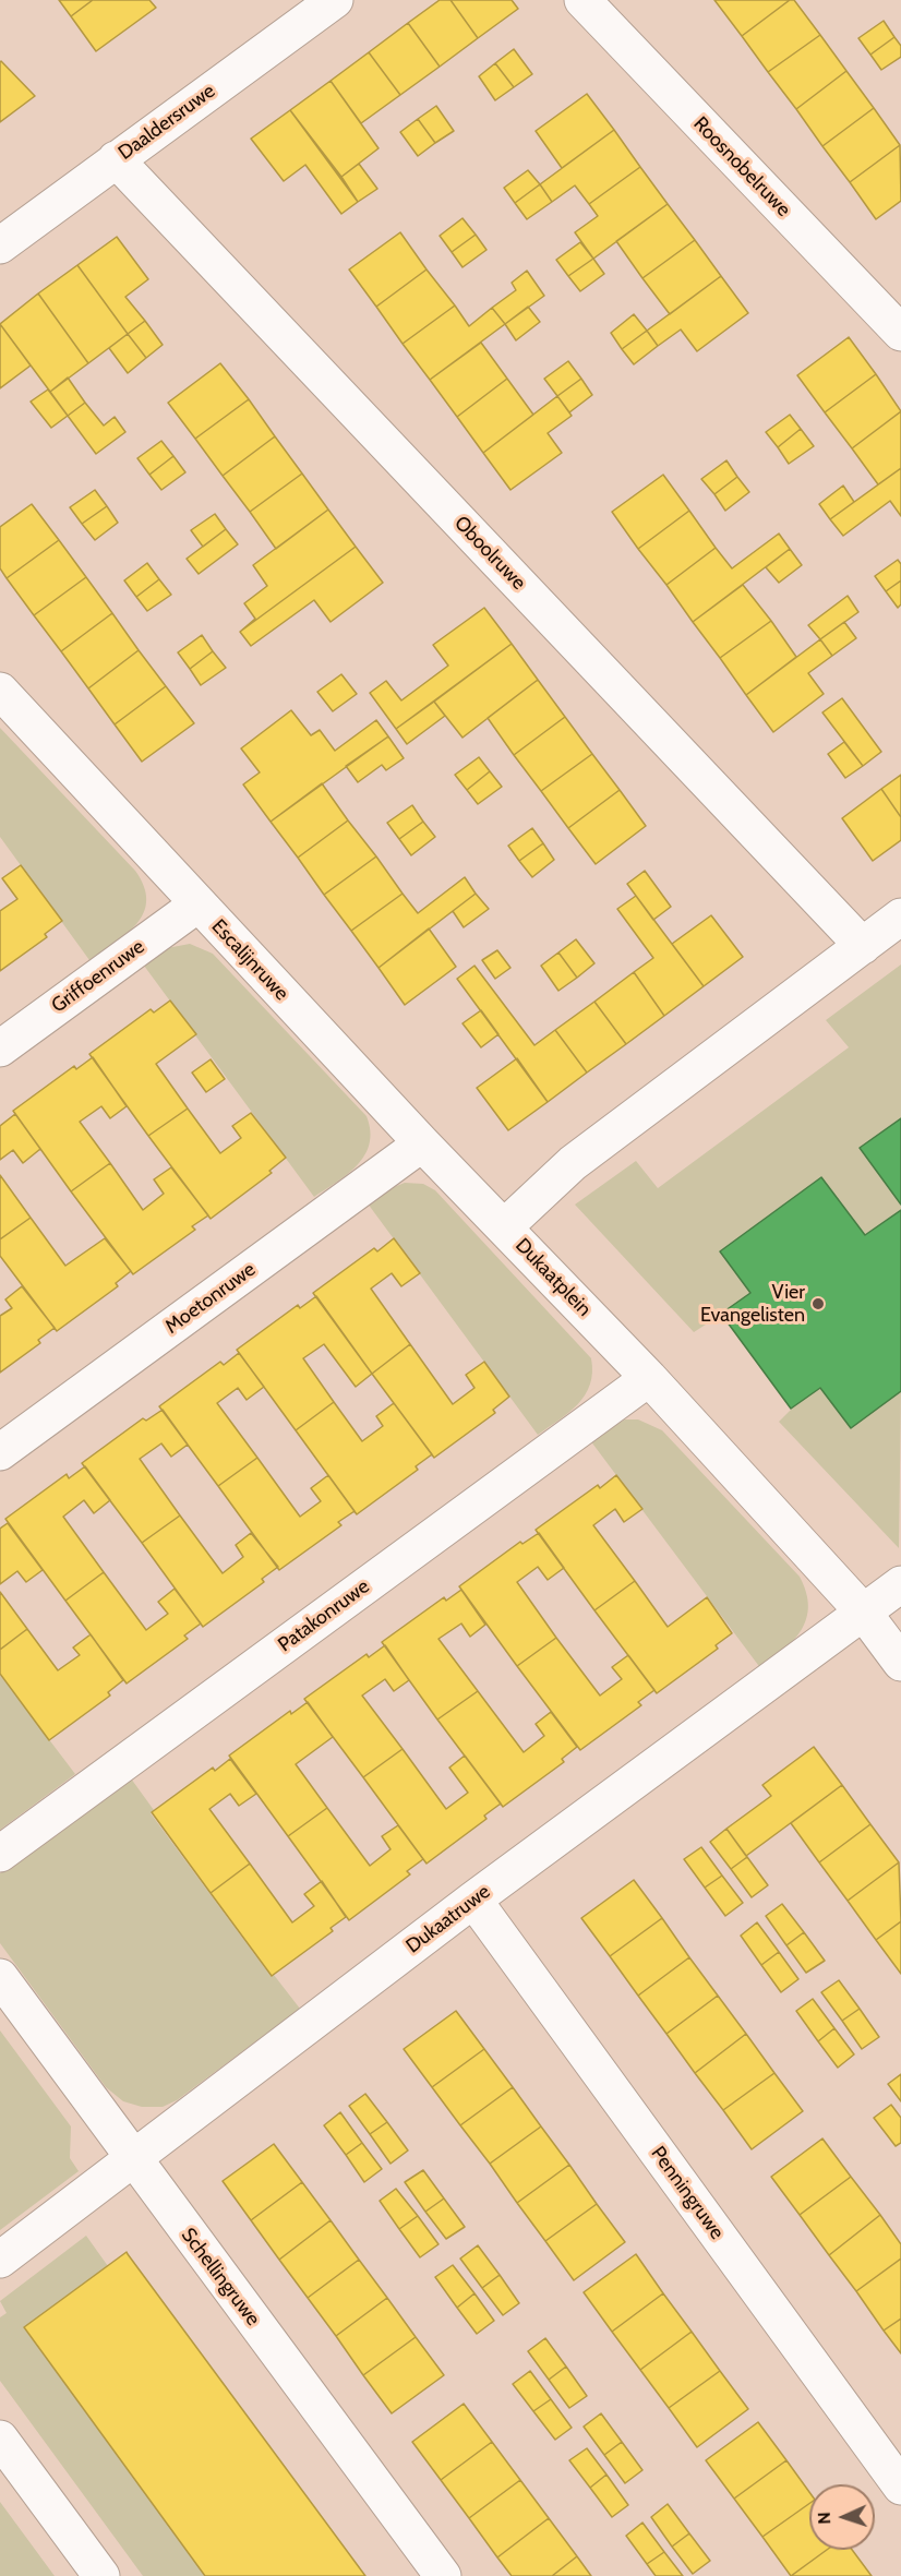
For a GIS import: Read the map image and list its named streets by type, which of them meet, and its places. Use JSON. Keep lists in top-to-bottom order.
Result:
{
  "streets": {
    "street": [
      "Daaldersruwe",
      "Roosnobelruwe",
      "Oboolruwe",
      "Escalijnruwe",
      "Griffoenruwe",
      "Dukaatplein",
      "Moetonruwe",
      "Patakonruwe",
      "Dukaatruwe",
      "Penningruwe",
      "Schellingruwe"
    ]
  },
  "crossings": [
    ["Daaldersruwe", "Oboolruwe"],
    ["Oboolruwe", "Dukaatplein"],
    ["Escalijnruwe", "Griffoenruwe"],
    ["Escalijnruwe", "Dukaatplein"],
    ["Escalijnruwe", "Moetonruwe"],
    ["Dukaatplein", "Patakonruwe"],
    ["Dukaatplein", "Dukaatruwe"],
    ["Dukaatruwe", "Penningruwe"],
    ["Dukaatruwe", "Schellingruwe"]
  ],
  "places": ["Vier Evangelisten"],
  "north": "left"
}
